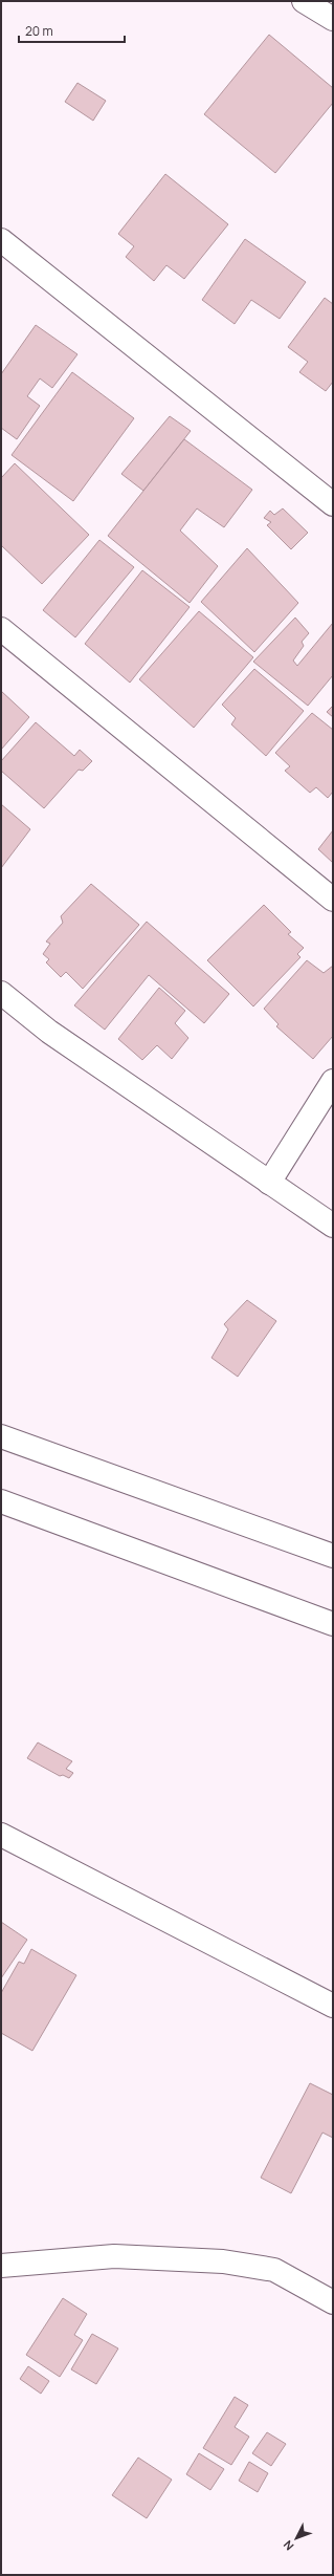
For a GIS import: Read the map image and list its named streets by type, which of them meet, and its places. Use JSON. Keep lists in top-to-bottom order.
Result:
{
  "scale_bar": "20 m",
  "north": "bottom left"
}
